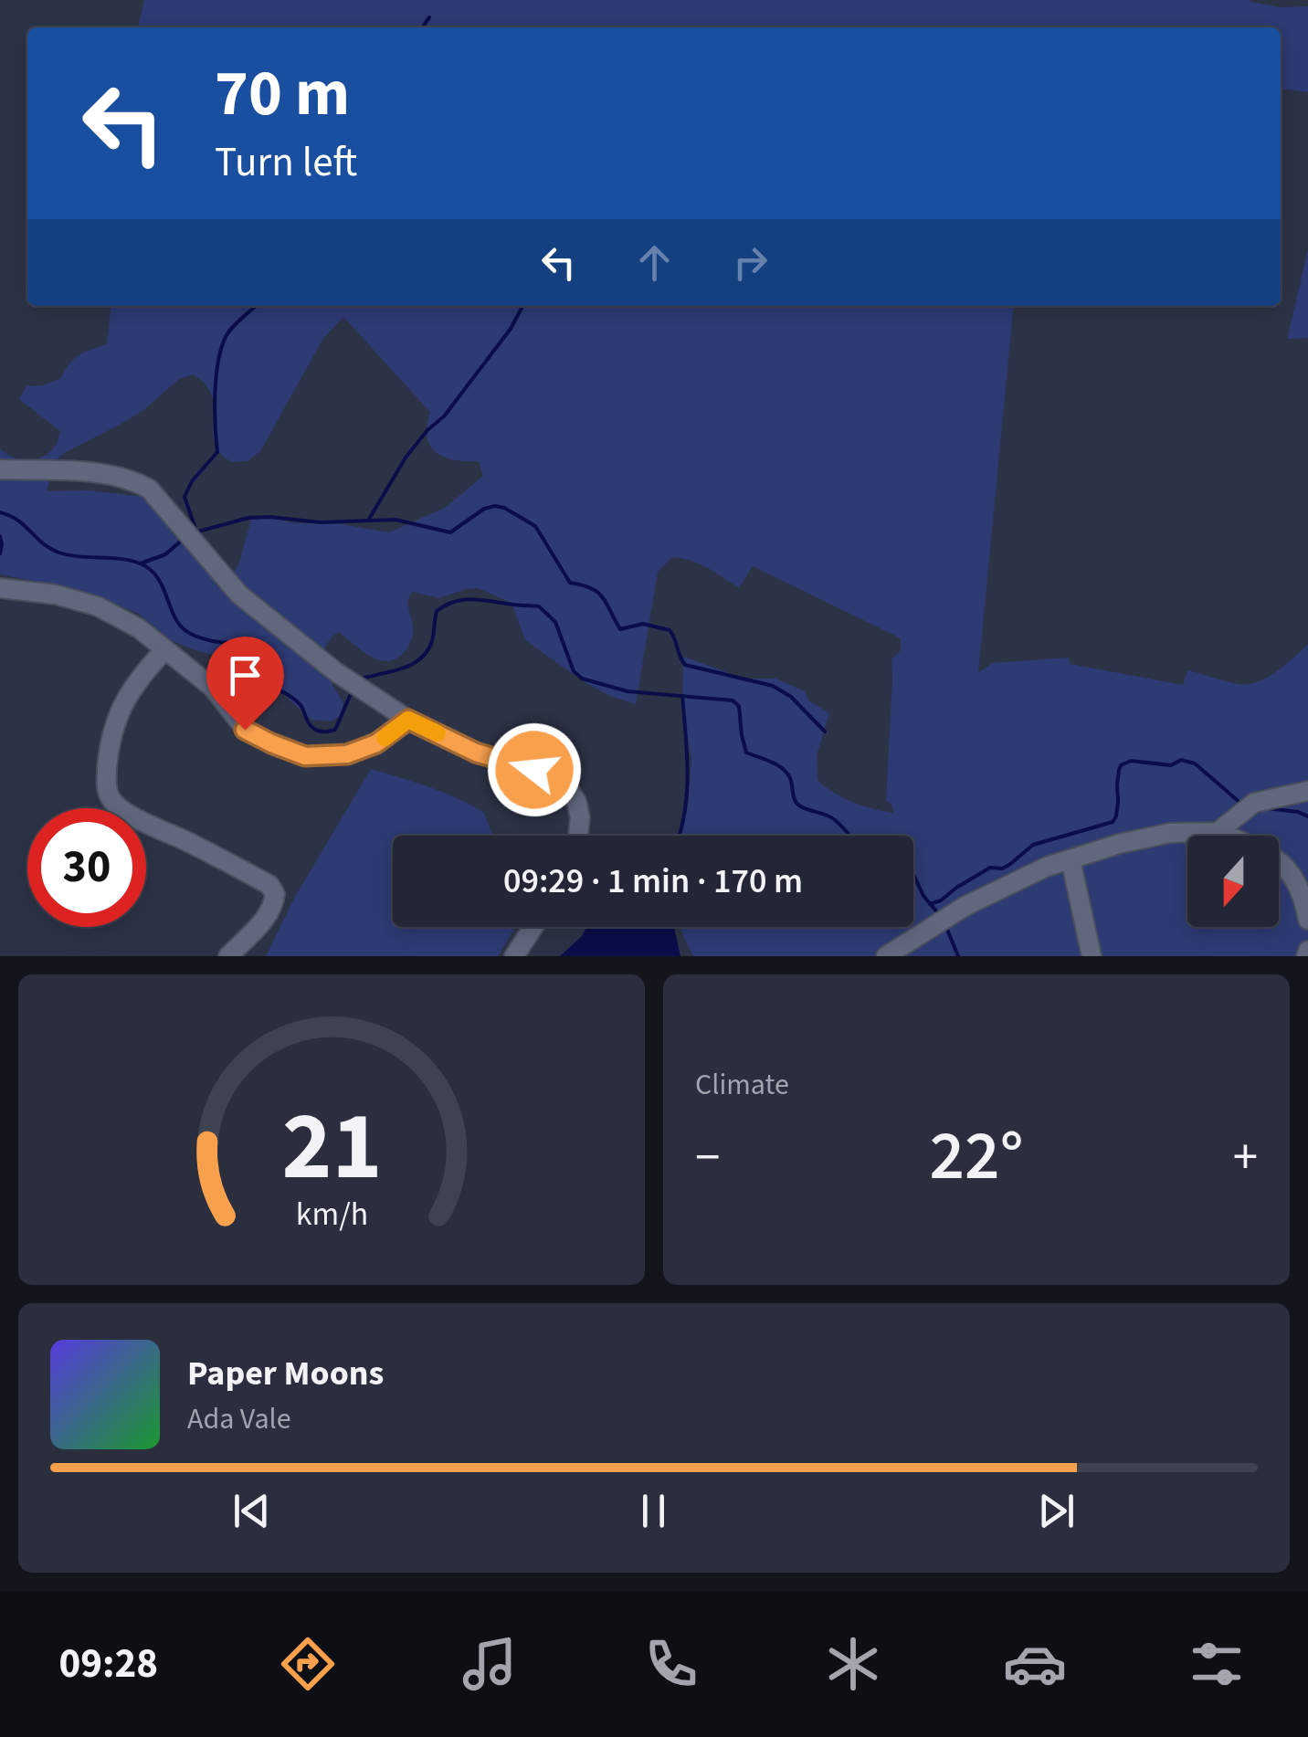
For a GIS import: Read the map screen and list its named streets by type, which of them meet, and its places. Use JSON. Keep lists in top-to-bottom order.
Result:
{
  "north": "bottom",
  "page": {
    "turn": ["70 m", "Turn left"],
    "limit": "30",
    "trip": "09:29 · 1 min · 170 m",
    "tile": "Climate",
    "heat": ["−", "22°", "+"],
    "song": ["Paper Moons", "Ada Vale"],
    "tabs": "09:28",
    "gauge": ["21", "km/h"]
  }
}
